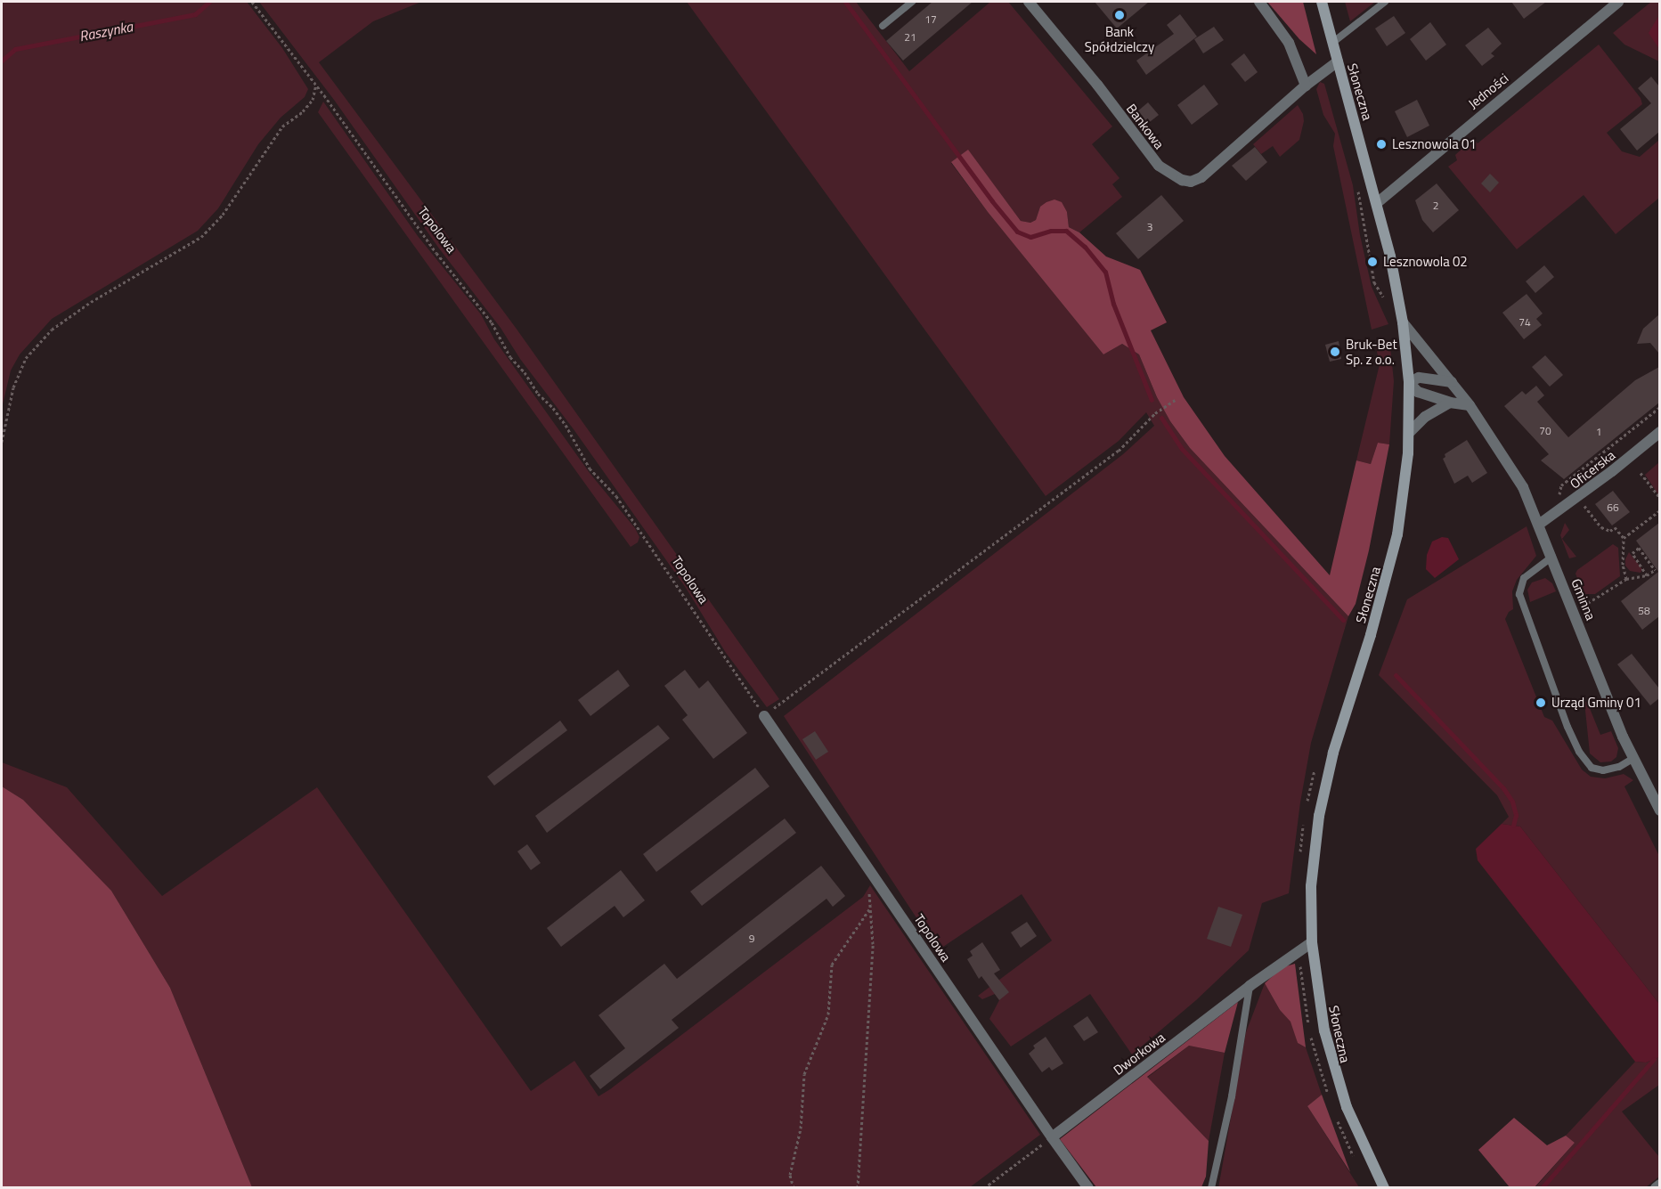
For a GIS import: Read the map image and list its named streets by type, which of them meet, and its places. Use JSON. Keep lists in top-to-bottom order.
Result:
{
  "streets": {
    "main road": ["Słoneczna"],
    "street": [
      "Jedności",
      "Bankowa",
      "Topolowa",
      "Oficerska",
      "Gminna",
      "Dworkowa"
    ]
  },
  "crossings": [
    ["Jedności", "Słoneczna"],
    ["Słoneczna", "Bankowa"],
    ["Słoneczna", "Gminna"],
    ["Słoneczna", "Dworkowa"],
    ["Topolowa", "Dworkowa"],
    ["Oficerska", "Gminna"]
  ],
  "water": ["Raszynka"],
  "places": [
    "Bank Spółdzielczy",
    "Lesznowola 01",
    "Lesznowola 02",
    "Bruk-Bet Sp. z o.o.",
    "Urząd Gminy 01"
  ],
  "house_numbers": [
    "17",
    "21",
    "2",
    "3",
    "74",
    "70",
    "1",
    "66",
    "58",
    "9"
  ]
}
